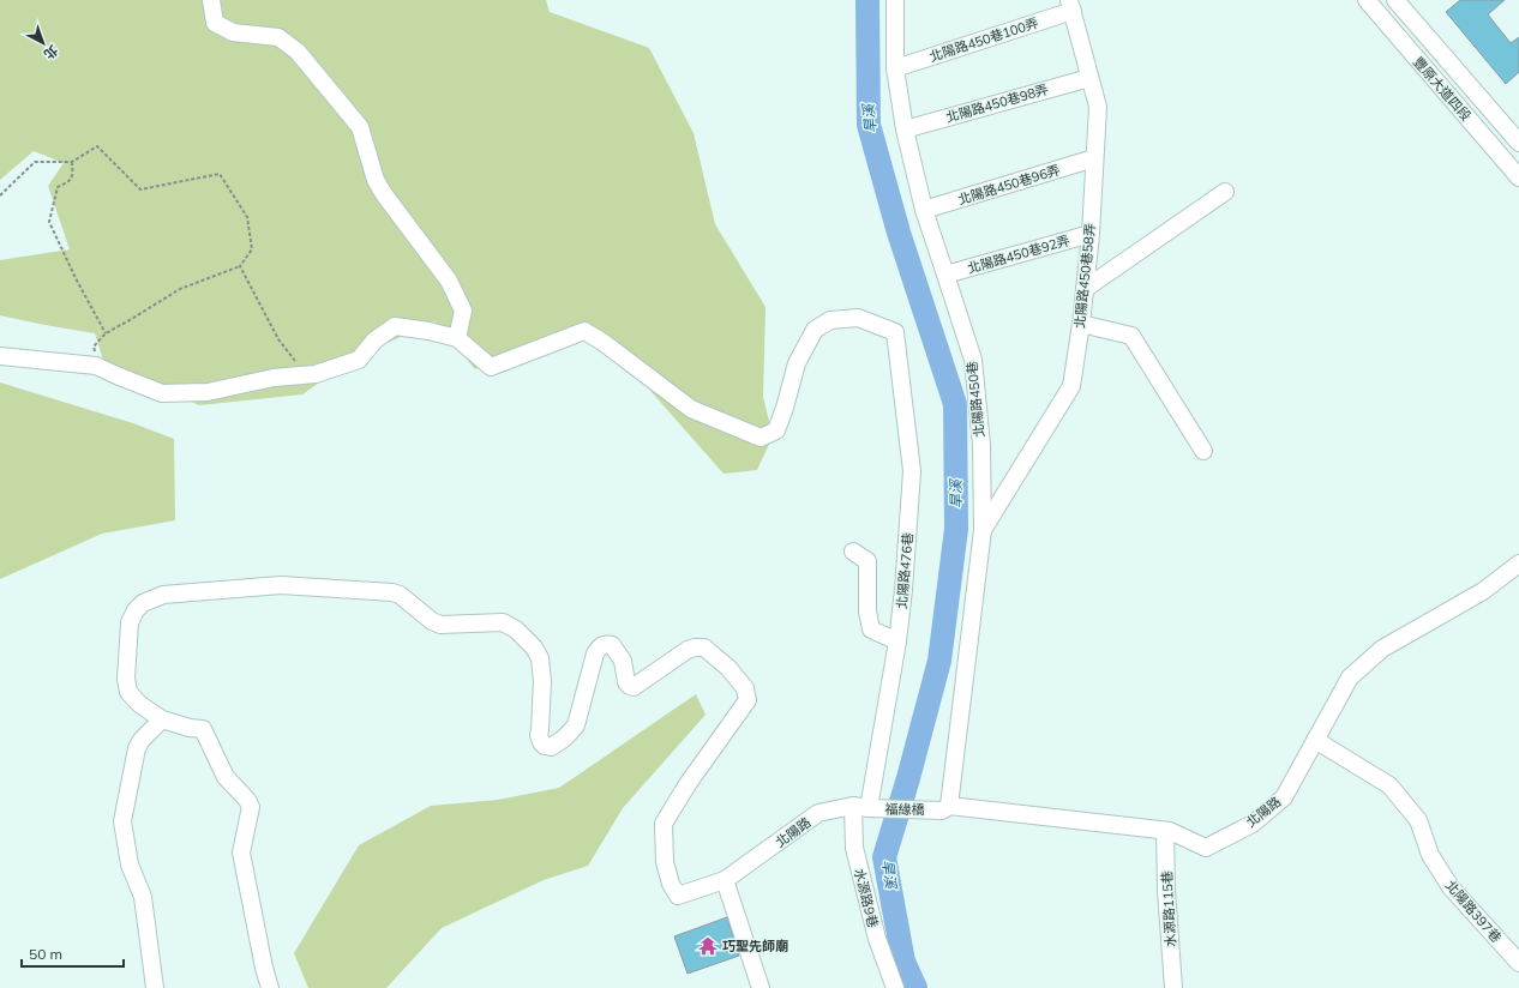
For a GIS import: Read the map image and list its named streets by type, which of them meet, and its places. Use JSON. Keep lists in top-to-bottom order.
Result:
{
  "streets": {
    "street": [
      "北陽路450巷100弄",
      "豐原大道四段",
      "北陽路450巷98弄",
      "北陽路450巷96弄",
      "北陽路450巷92弄",
      "北陽路450巷58弄",
      "北陽路450巷",
      "北陽路476巷",
      "福緣橋",
      "北陽路",
      "水源路9巷",
      "水源路115巷",
      "北陽路397巷"
    ]
  },
  "crossings": [
    ["北陽路450巷100弄", "北陽路450巷58弄"],
    ["北陽路450巷100弄", "北陽路450巷"],
    ["北陽路450巷98弄", "北陽路450巷58弄"],
    ["北陽路450巷98弄", "北陽路450巷"],
    ["北陽路450巷96弄", "北陽路450巷58弄"],
    ["北陽路450巷96弄", "北陽路450巷"],
    ["北陽路450巷92弄", "北陽路450巷58弄"],
    ["北陽路450巷92弄", "北陽路450巷"],
    ["北陽路450巷58弄", "北陽路450巷"],
    ["北陽路450巷", "福緣橋"],
    ["北陽路450巷", "北陽路"],
    ["北陽路476巷", "福緣橋"],
    ["北陽路476巷", "北陽路"],
    ["北陽路476巷", "水源路9巷"],
    ["福緣橋", "北陽路"],
    ["福緣橋", "水源路9巷"],
    ["北陽路", "水源路9巷"],
    ["北陽路", "水源路115巷"],
    ["北陽路", "北陽路397巷"]
  ],
  "water": ["旱溪"],
  "places": {
    "temple": ["巧聖先師廟"]
  },
  "scale_bar": "50 m",
  "north": "bottom right"
}
